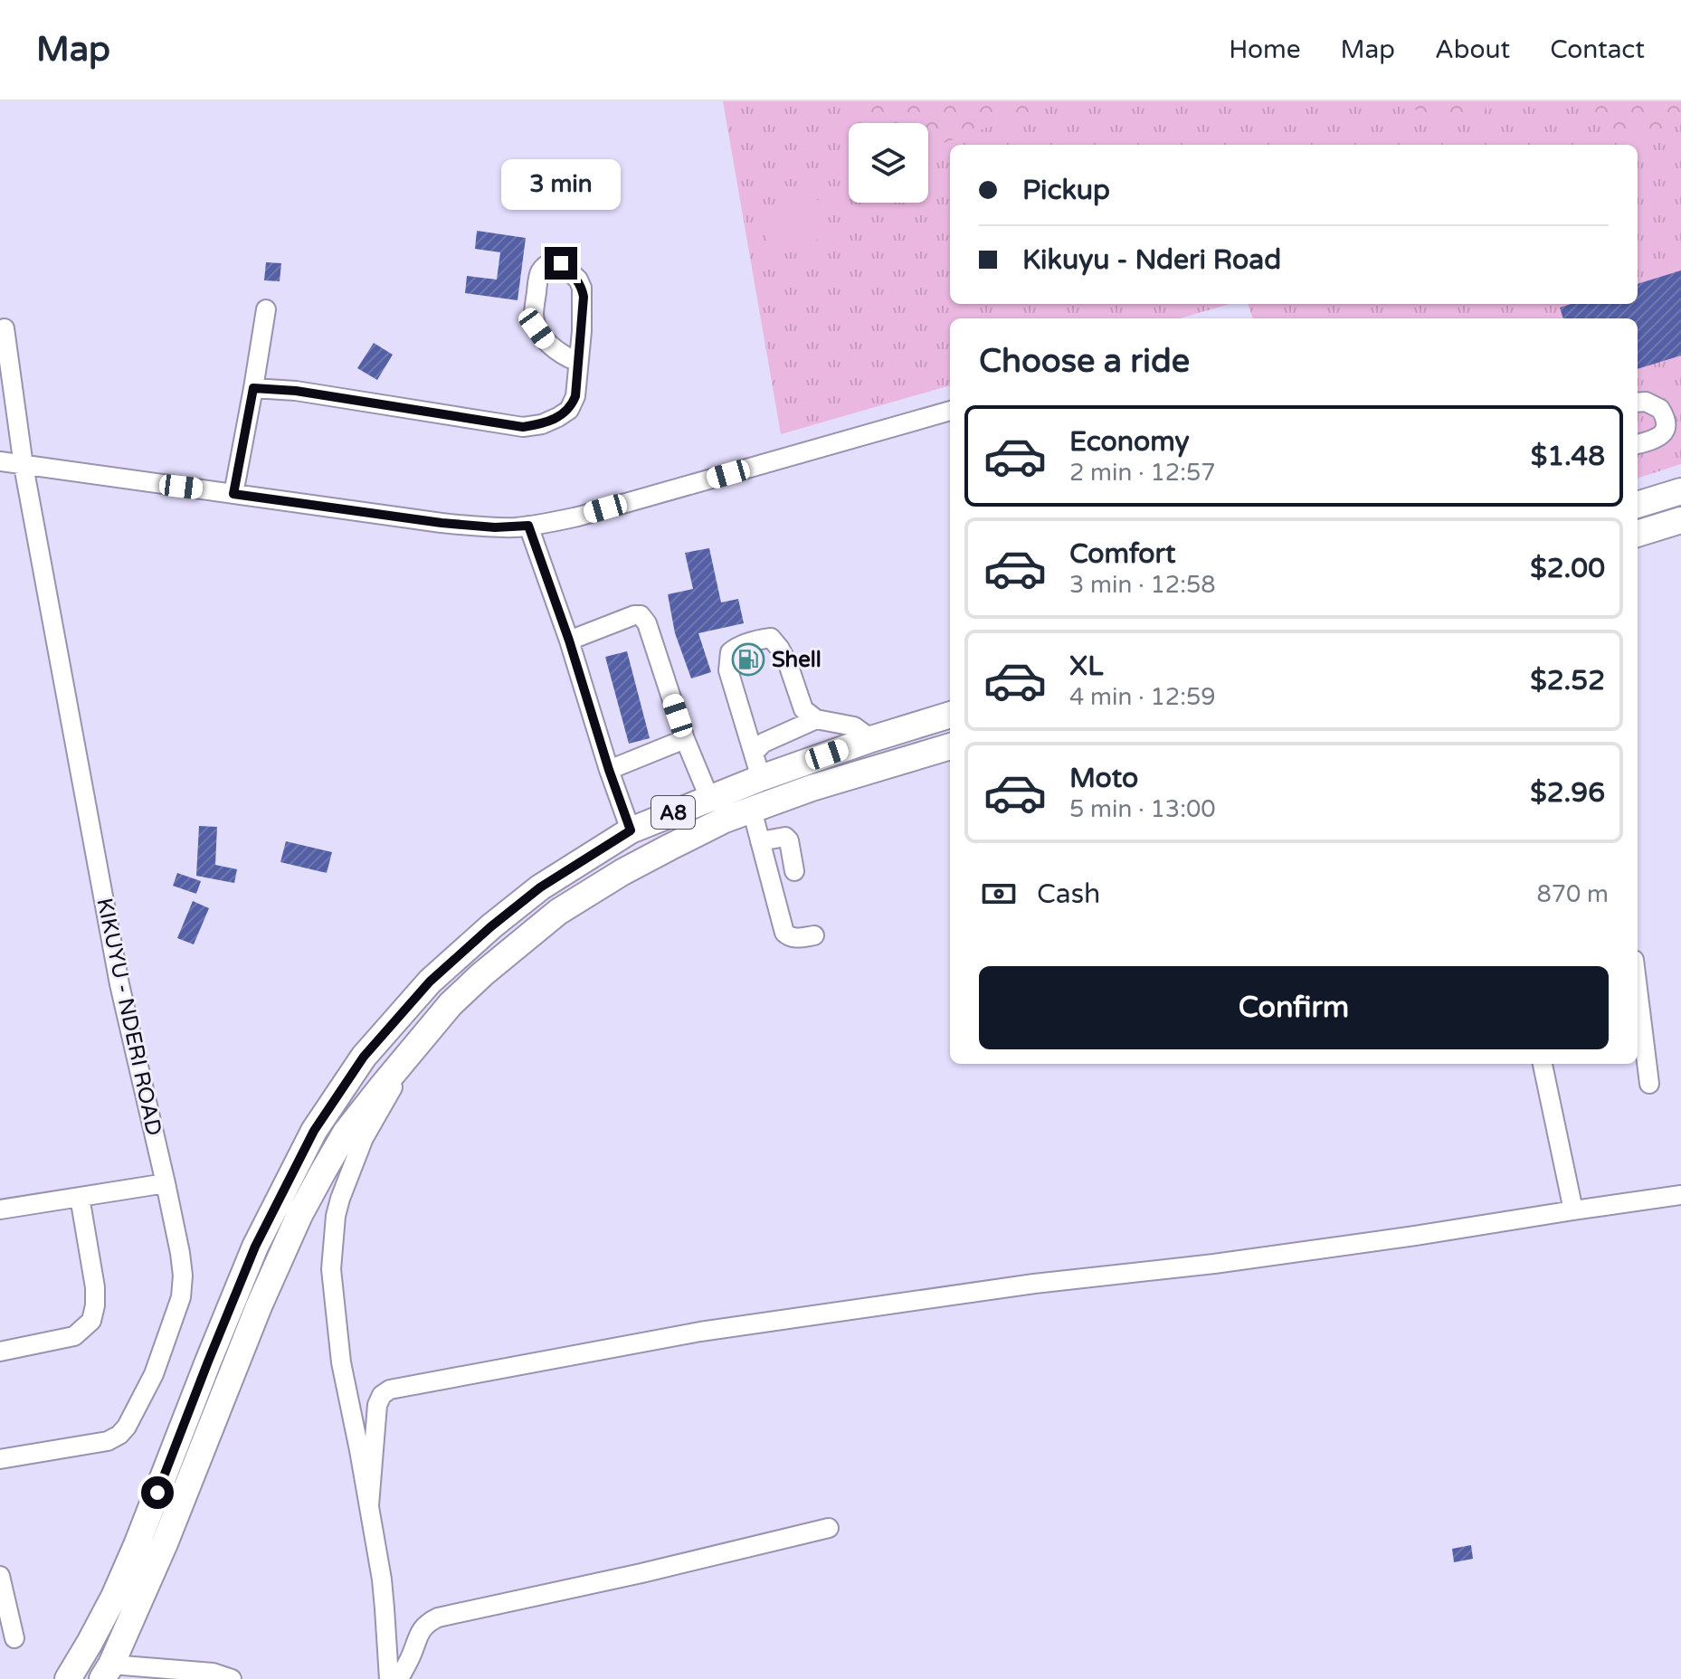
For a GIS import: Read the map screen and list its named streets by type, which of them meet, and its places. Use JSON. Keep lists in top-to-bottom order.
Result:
{
  "streets": {
    "highway": ["A8"],
    "street": ["KIKUYU - NDERI ROAD"]
  },
  "places": {
    "fuel station": ["Shell"]
  },
  "page": {
    "header": "Map",
    "nav": [
      "Home",
      "Map",
      "About",
      "Contact"
    ],
    "banner": ["Pickup", "Kikuyu - Nderi Road"],
    "bubble": "3 min",
    "heading": "Choose a ride",
    "list": [
      {
        "name": "Economy",
        "note": "2 min · 12:57",
        "value": "$1.48"
      },
      {
        "name": "Comfort",
        "note": "3 min · 12:58",
        "value": "$2.00"
      },
      {
        "name": "XL",
        "note": "4 min · 12:59",
        "value": "$2.52"
      },
      {
        "name": "Moto",
        "note": "5 min · 13:00",
        "value": "$2.96"
      }
    ],
    "pay": ["Cash", "870 m"],
    "buttons": "Confirm"
  }
}
